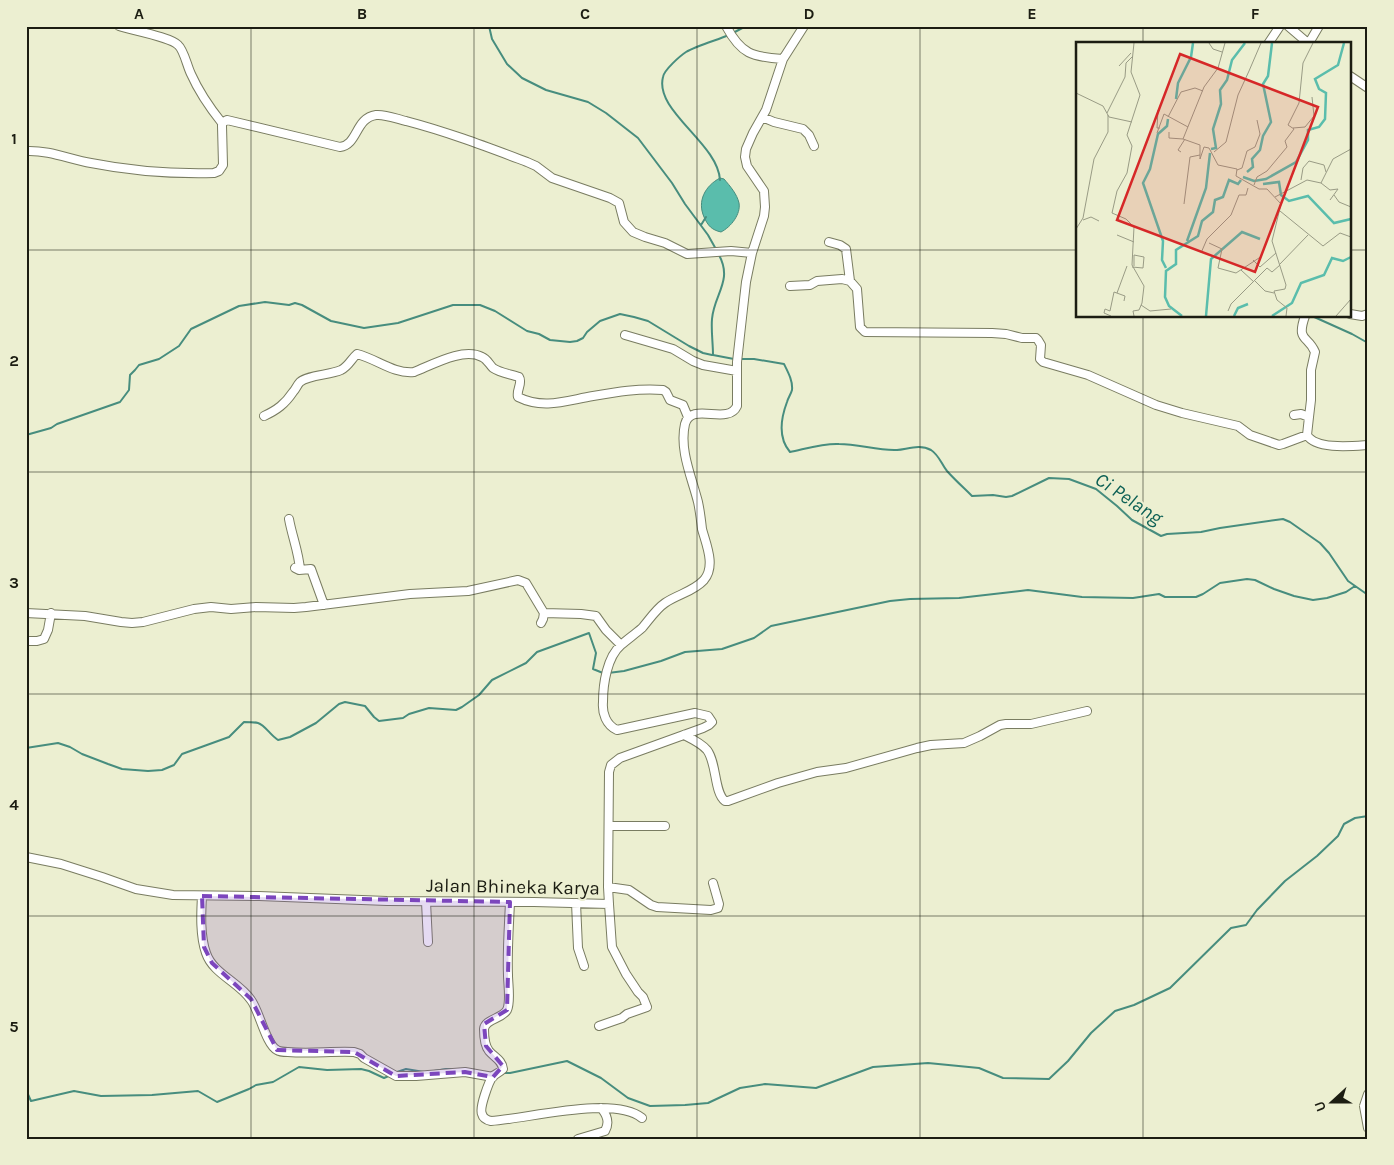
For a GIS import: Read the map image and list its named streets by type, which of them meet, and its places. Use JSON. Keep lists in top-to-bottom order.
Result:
{
  "streets": {
    "street": ["Jalan Bhineka Karya"]
  },
  "water": ["Ci Pelang"],
  "north": "left",
  "grid": {
    "columns": [
      "A",
      "B",
      "C",
      "D",
      "E",
      "F"
    ],
    "rows": [
      "1",
      "2",
      "3",
      "4",
      "5"
    ]
  }
}
